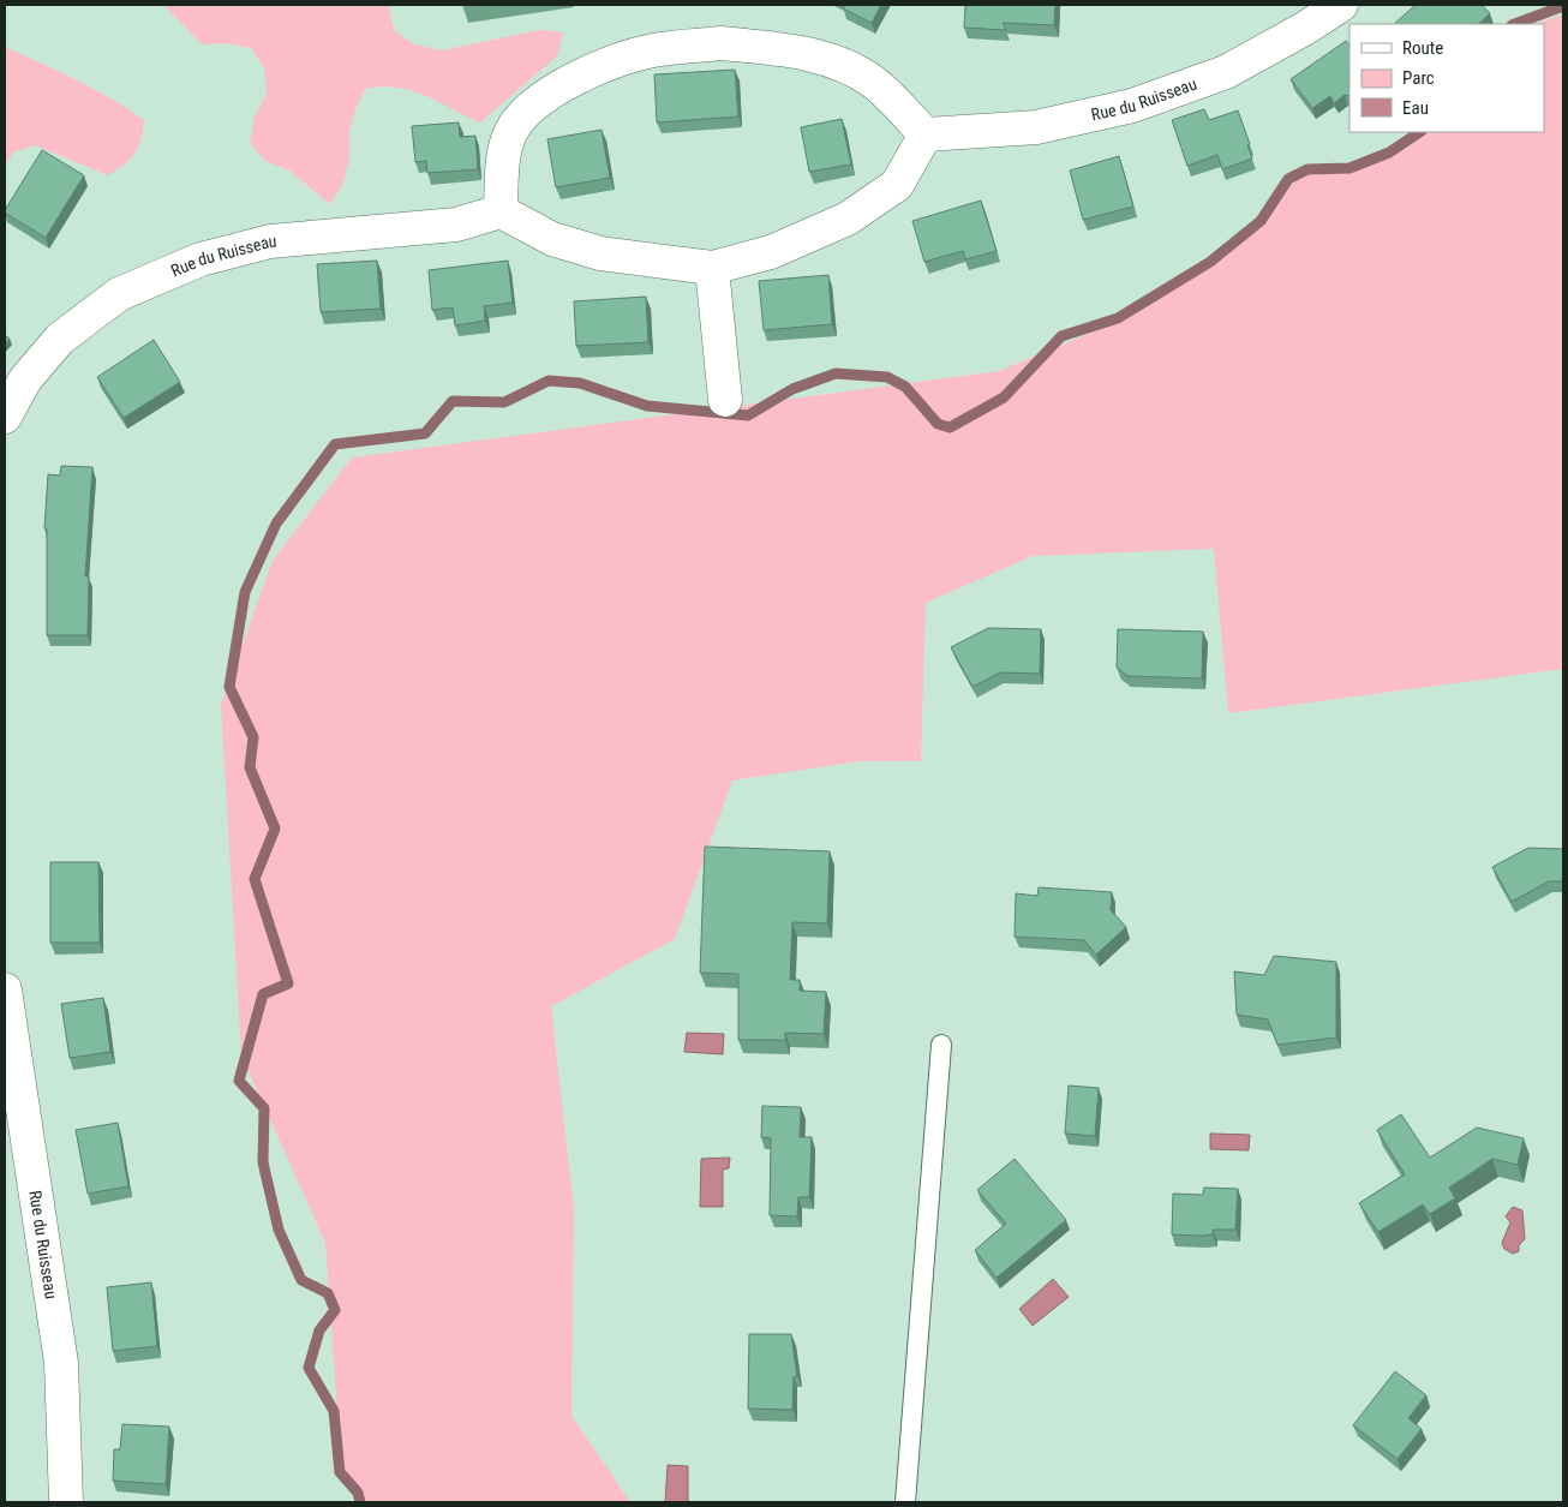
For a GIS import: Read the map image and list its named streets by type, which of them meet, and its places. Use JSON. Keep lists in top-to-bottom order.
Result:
{
  "streets": {
    "street": ["Rue du Ruisseau"]
  },
  "legend": ["Route", "Parc", "Eau"]
}
